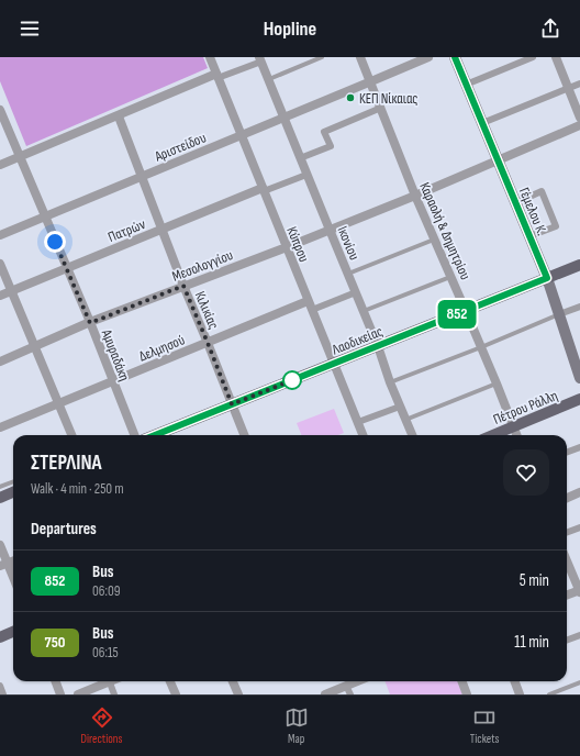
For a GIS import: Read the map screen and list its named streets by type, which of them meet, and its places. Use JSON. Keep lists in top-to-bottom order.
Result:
{
  "streets": {
    "main road": ["Γέμελου Κ.", "Λαοδικείας", "Πέτρου Ράλλη"],
    "street": [
      "Αριστείδου",
      "Πατρών",
      "Καραολή & Δημητρίου",
      "Ικονίου",
      "Κύπρου",
      "Μεσολογγίου",
      "Κιλικίας",
      "Δελμησού",
      "Αμυραδάκη"
    ]
  },
  "crossings": [
    ["Αριστείδου", "Καραολή & Δημητρίου"],
    ["Αριστείδου", "Ικονίου"],
    ["Αριστείδου", "Κύπρου"],
    ["Αριστείδου", "Κιλικίας"],
    ["Αριστείδου", "Αμυραδάκη"],
    ["Γέμελου Κ.", "Μεσολογγίου"],
    ["Γέμελου Κ.", "Λαοδικείας"],
    ["Πατρών", "Κύπρου"],
    ["Πατρών", "Κιλικίας"],
    ["Πατρών", "Αμυραδάκη"],
    ["Καραολή & Δημητρίου", "Μεσολογγίου"],
    ["Καραολή & Δημητρίου", "Λαοδικείας"],
    ["Καραολή & Δημητρίου", "Πέτρου Ράλλη"],
    ["Ικονίου", "Μεσολογγίου"],
    ["Ικονίου", "Λαοδικείας"],
    ["Κύπρου", "Μεσολογγίου"],
    ["Κύπρου", "Λαοδικείας"],
    ["Κύπρου", "Δελμησού"],
    ["Μεσολογγίου", "Κιλικίας"],
    ["Μεσολογγίου", "Αμυραδάκη"],
    ["Κιλικίας", "Λαοδικείας"],
    ["Κιλικίας", "Δελμησού"],
    ["Δελμησού", "Αμυραδάκη"]
  ],
  "places": ["ΚΕΠ Νίκαιας"],
  "lines": ["bus line 852"],
  "page": {
    "header": "Hopline",
    "on_map": "852",
    "heading": [
      ["ΣΤΕΡΛΙΝΑ", "Walk · 4 min · 250 m"],
      "Departures"
    ],
    "list": [
      {
        "mark": "852",
        "name": "Bus",
        "note": "06:09",
        "value": "5 min"
      },
      {
        "mark": "750",
        "name": "Bus",
        "note": "06:15",
        "value": "11 min"
      }
    ],
    "tabs": ["Directions", "Map", "Tickets"]
  }
}
